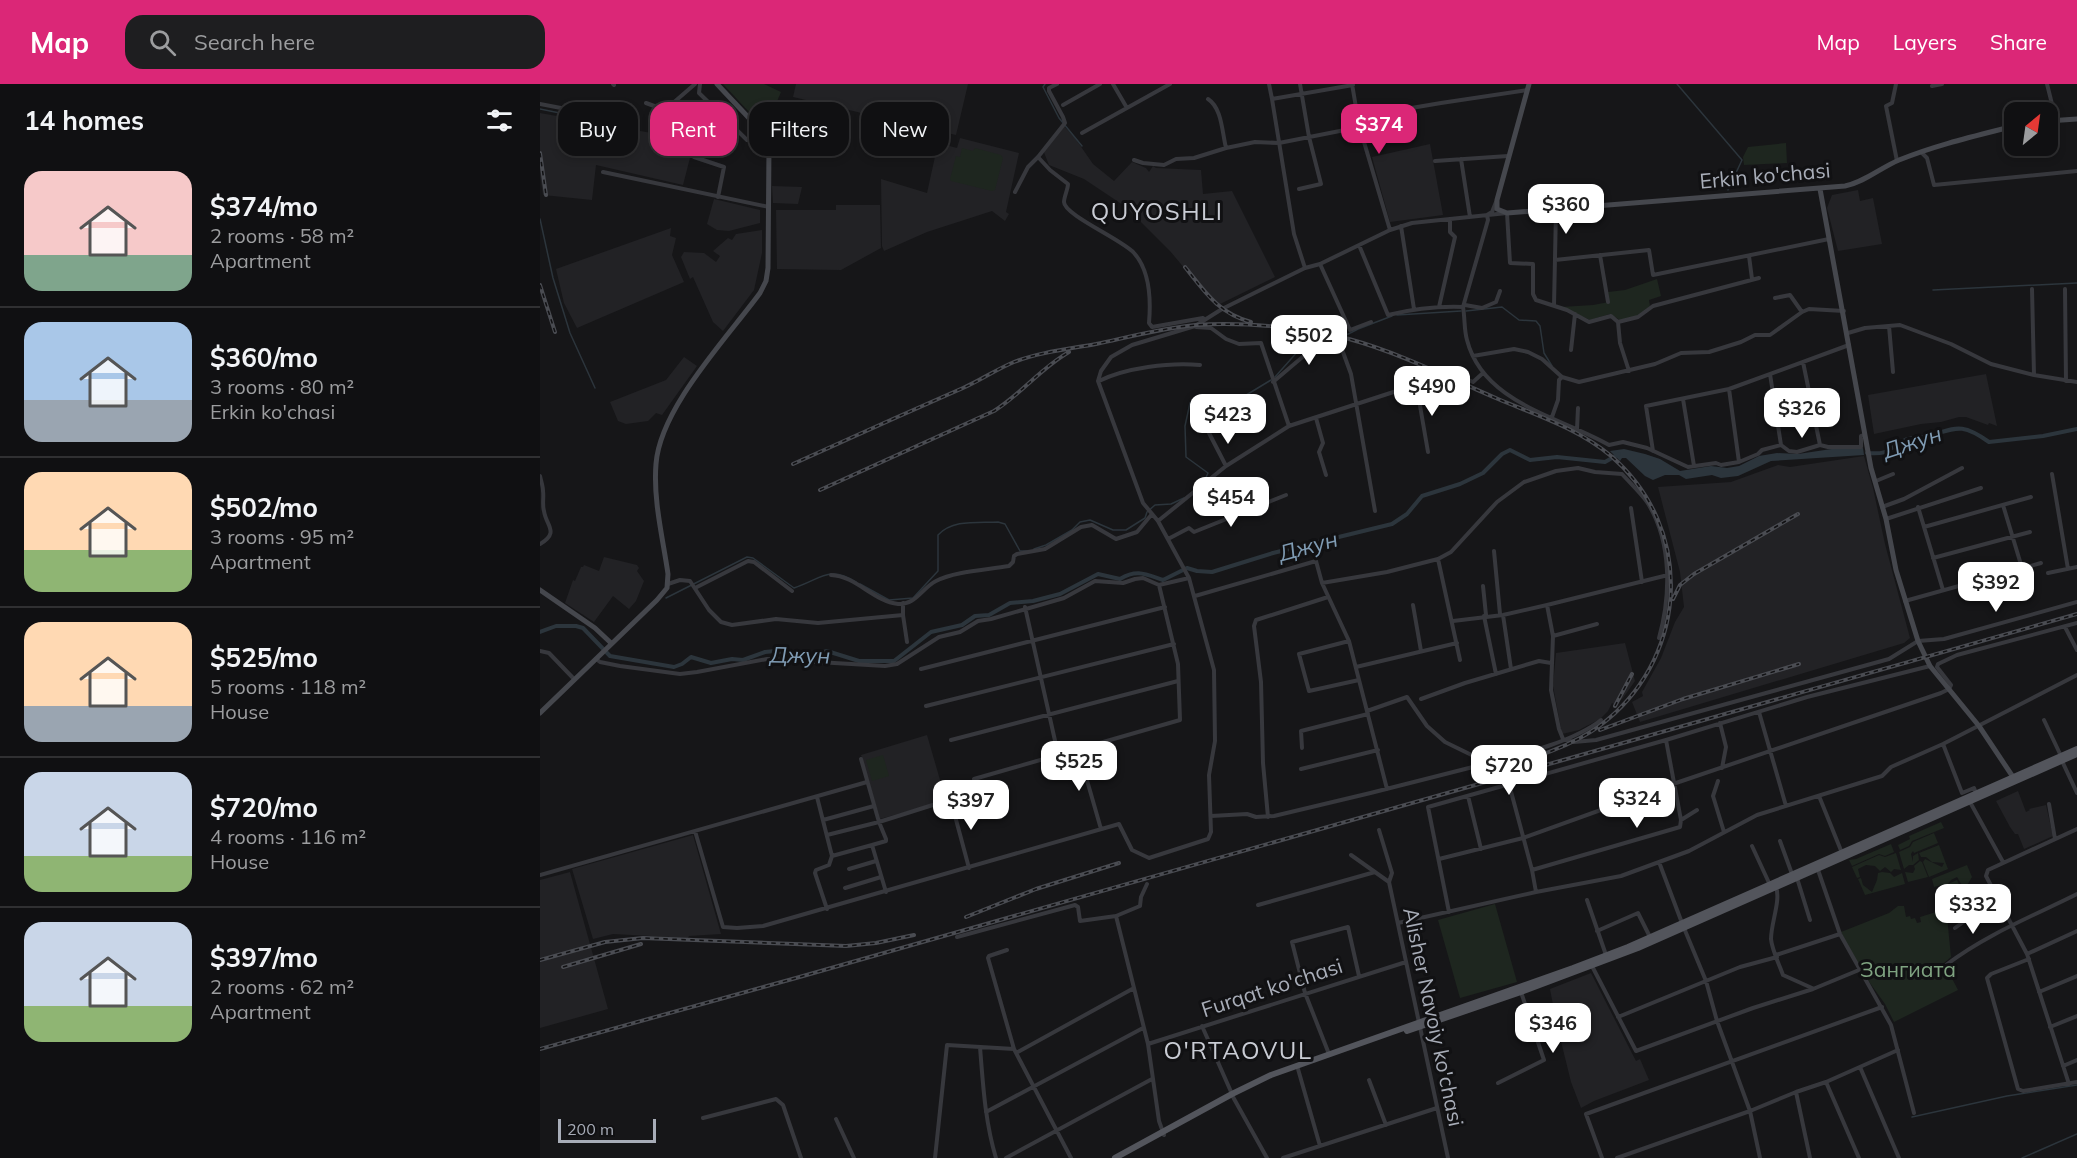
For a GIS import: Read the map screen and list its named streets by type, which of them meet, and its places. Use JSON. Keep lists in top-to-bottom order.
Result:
{
  "streets": {
    "main road": ["Erkin ko'chasi"],
    "street": ["Furqat ko'chasi", "Alisher Navoiy ko'chasi"]
  },
  "crossings": [
    ["Furqat ko'chasi", "Alisher Navoiy ko'chasi"]
  ],
  "districts": ["QUYOSHLI", "O'RTAOVUL"],
  "water": ["Джун"],
  "parks": ["Зангиата"],
  "scale_bar": "200 m",
  "north": "top right",
  "page": {
    "header": "Map",
    "search": "Search here",
    "nav": ["Map", "Layers", "Share"],
    "heading": "14 homes",
    "chip": [
      "Buy",
      "Rent",
      "Filters",
      "New"
    ],
    "price": [
      "$374",
      "$360",
      "$502",
      "$490",
      "$326",
      "$423",
      "$454",
      "$392",
      "$525",
      "$720",
      "$324",
      "$397",
      "$332",
      "$346"
    ],
    "list": [
      {
        "name": "$374/mo",
        "note": "2 rooms · 58 m² · Apartment"
      },
      {
        "name": "$360/mo",
        "note": "3 rooms · 80 m² · Erkin ko'chasi"
      },
      {
        "name": "$502/mo",
        "note": "3 rooms · 95 m² · Apartment"
      },
      {
        "name": "$525/mo",
        "note": "5 rooms · 118 m² · House"
      },
      {
        "name": "$720/mo",
        "note": "4 rooms · 116 m² · House"
      },
      {
        "name": "$397/mo",
        "note": "2 rooms · 62 m² · Apartment"
      }
    ],
    "scale": "200 m"
  }
}
